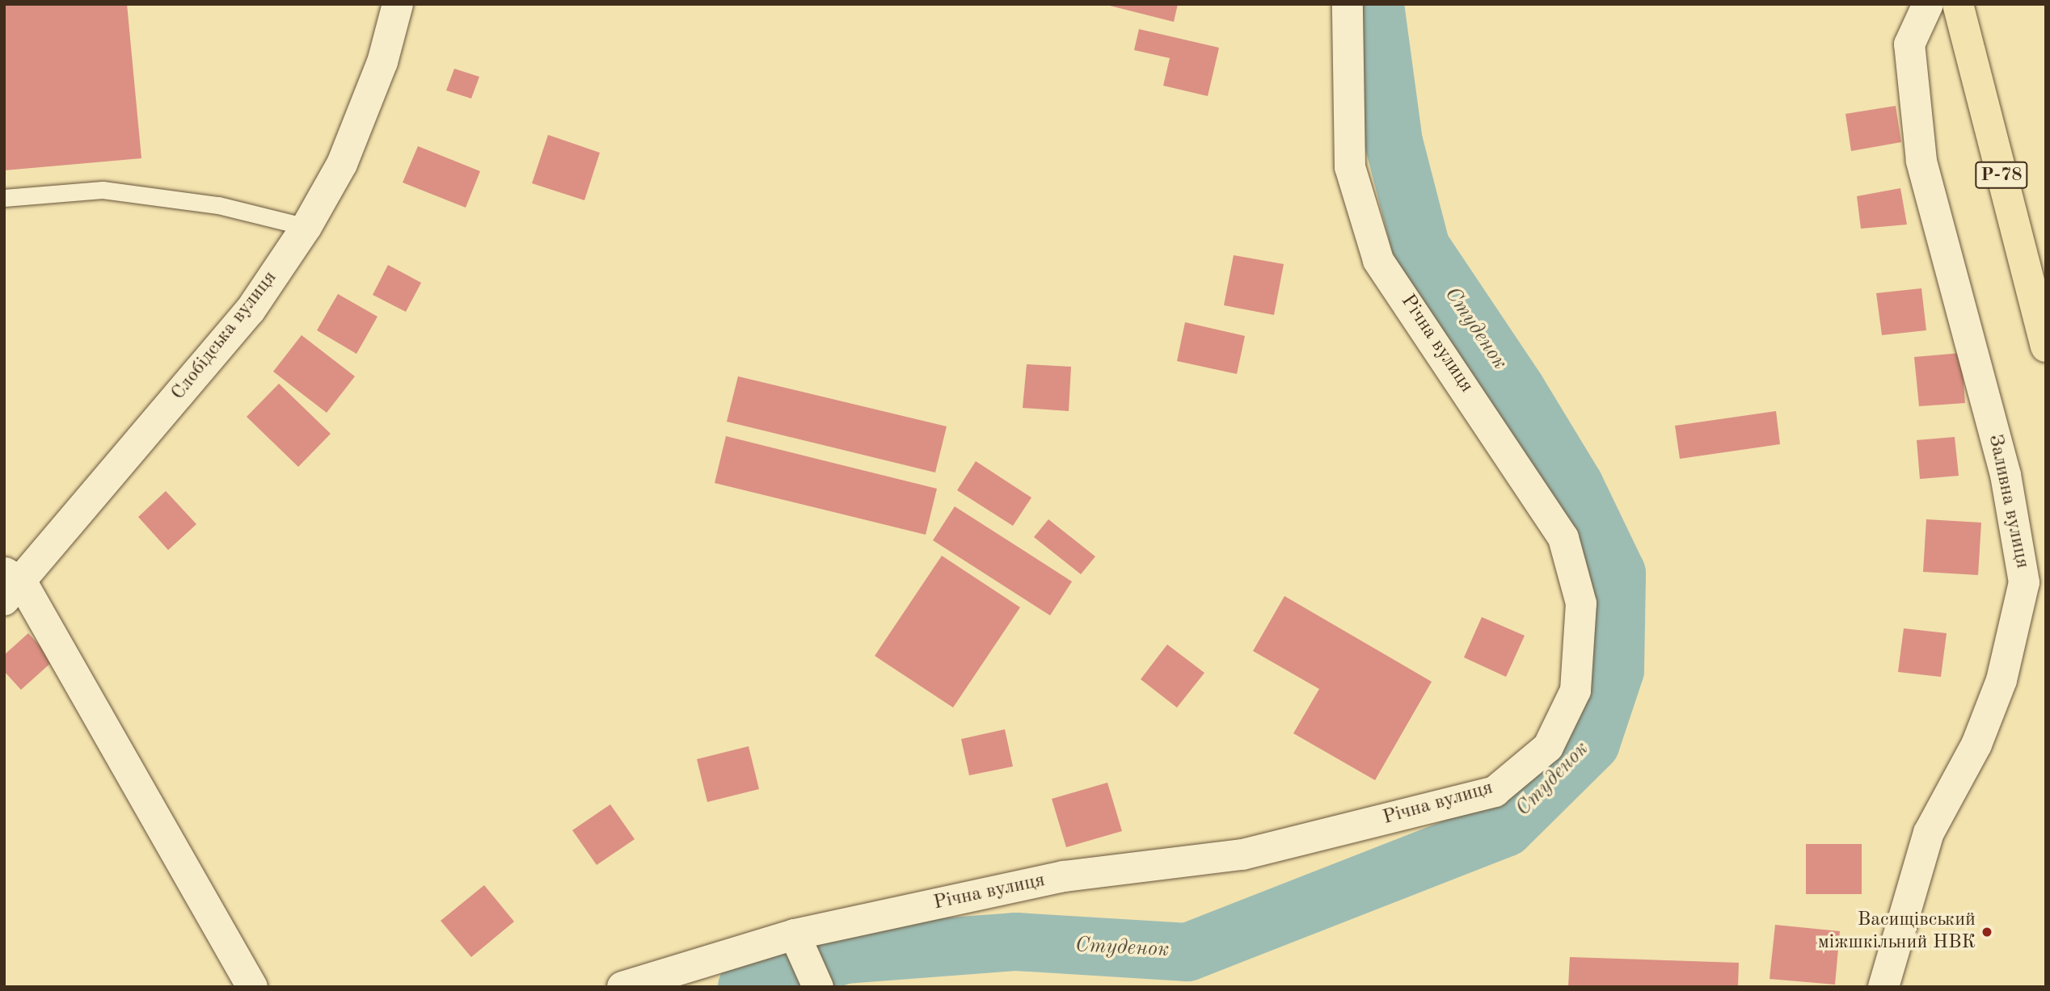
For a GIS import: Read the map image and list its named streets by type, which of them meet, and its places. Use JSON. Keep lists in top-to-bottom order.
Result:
{
  "streets": {
    "main road": ["Р-78"],
    "street": ["Слобідська вулиця", "Річна вулиця", "Заливна вулиця"]
  },
  "water": ["Студенок"],
  "places": ["Васищівський міжшкільний НВК"]
}
